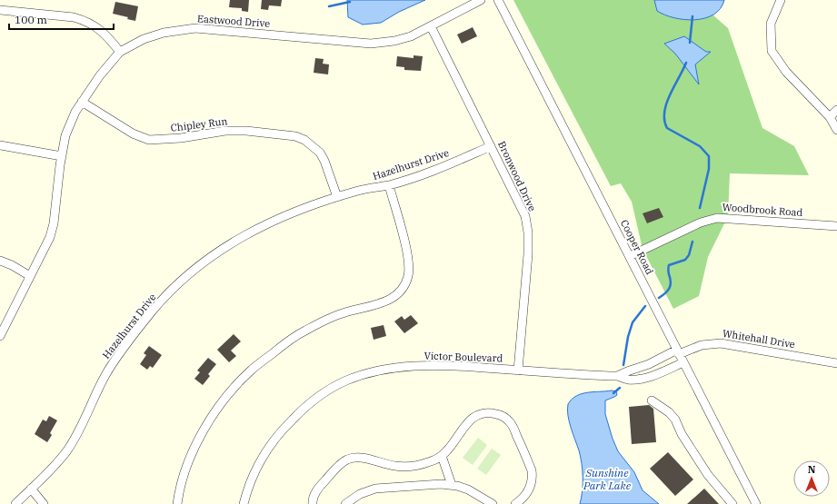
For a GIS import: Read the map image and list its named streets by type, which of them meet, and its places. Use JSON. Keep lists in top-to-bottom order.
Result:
{
  "streets": {
    "street": [
      "Eastwood Drive",
      "Chipley Run",
      "Hazelhurst Drive",
      "Bronwood Drive",
      "Woodbrook Road",
      "Cooper Road",
      "Whitehall Drive",
      "Victor Boulevard"
    ]
  },
  "crossings": [
    ["Eastwood Drive", "Chipley Run"],
    ["Eastwood Drive", "Bronwood Drive"],
    ["Chipley Run", "Hazelhurst Drive"],
    ["Hazelhurst Drive", "Bronwood Drive"],
    ["Bronwood Drive", "Victor Boulevard"],
    ["Woodbrook Road", "Cooper Road"],
    ["Cooper Road", "Whitehall Drive"],
    ["Cooper Road", "Victor Boulevard"],
    ["Whitehall Drive", "Victor Boulevard"]
  ],
  "water": ["Sunshine Park Lake"],
  "scale_bar": "100 m",
  "north": "top"
}
